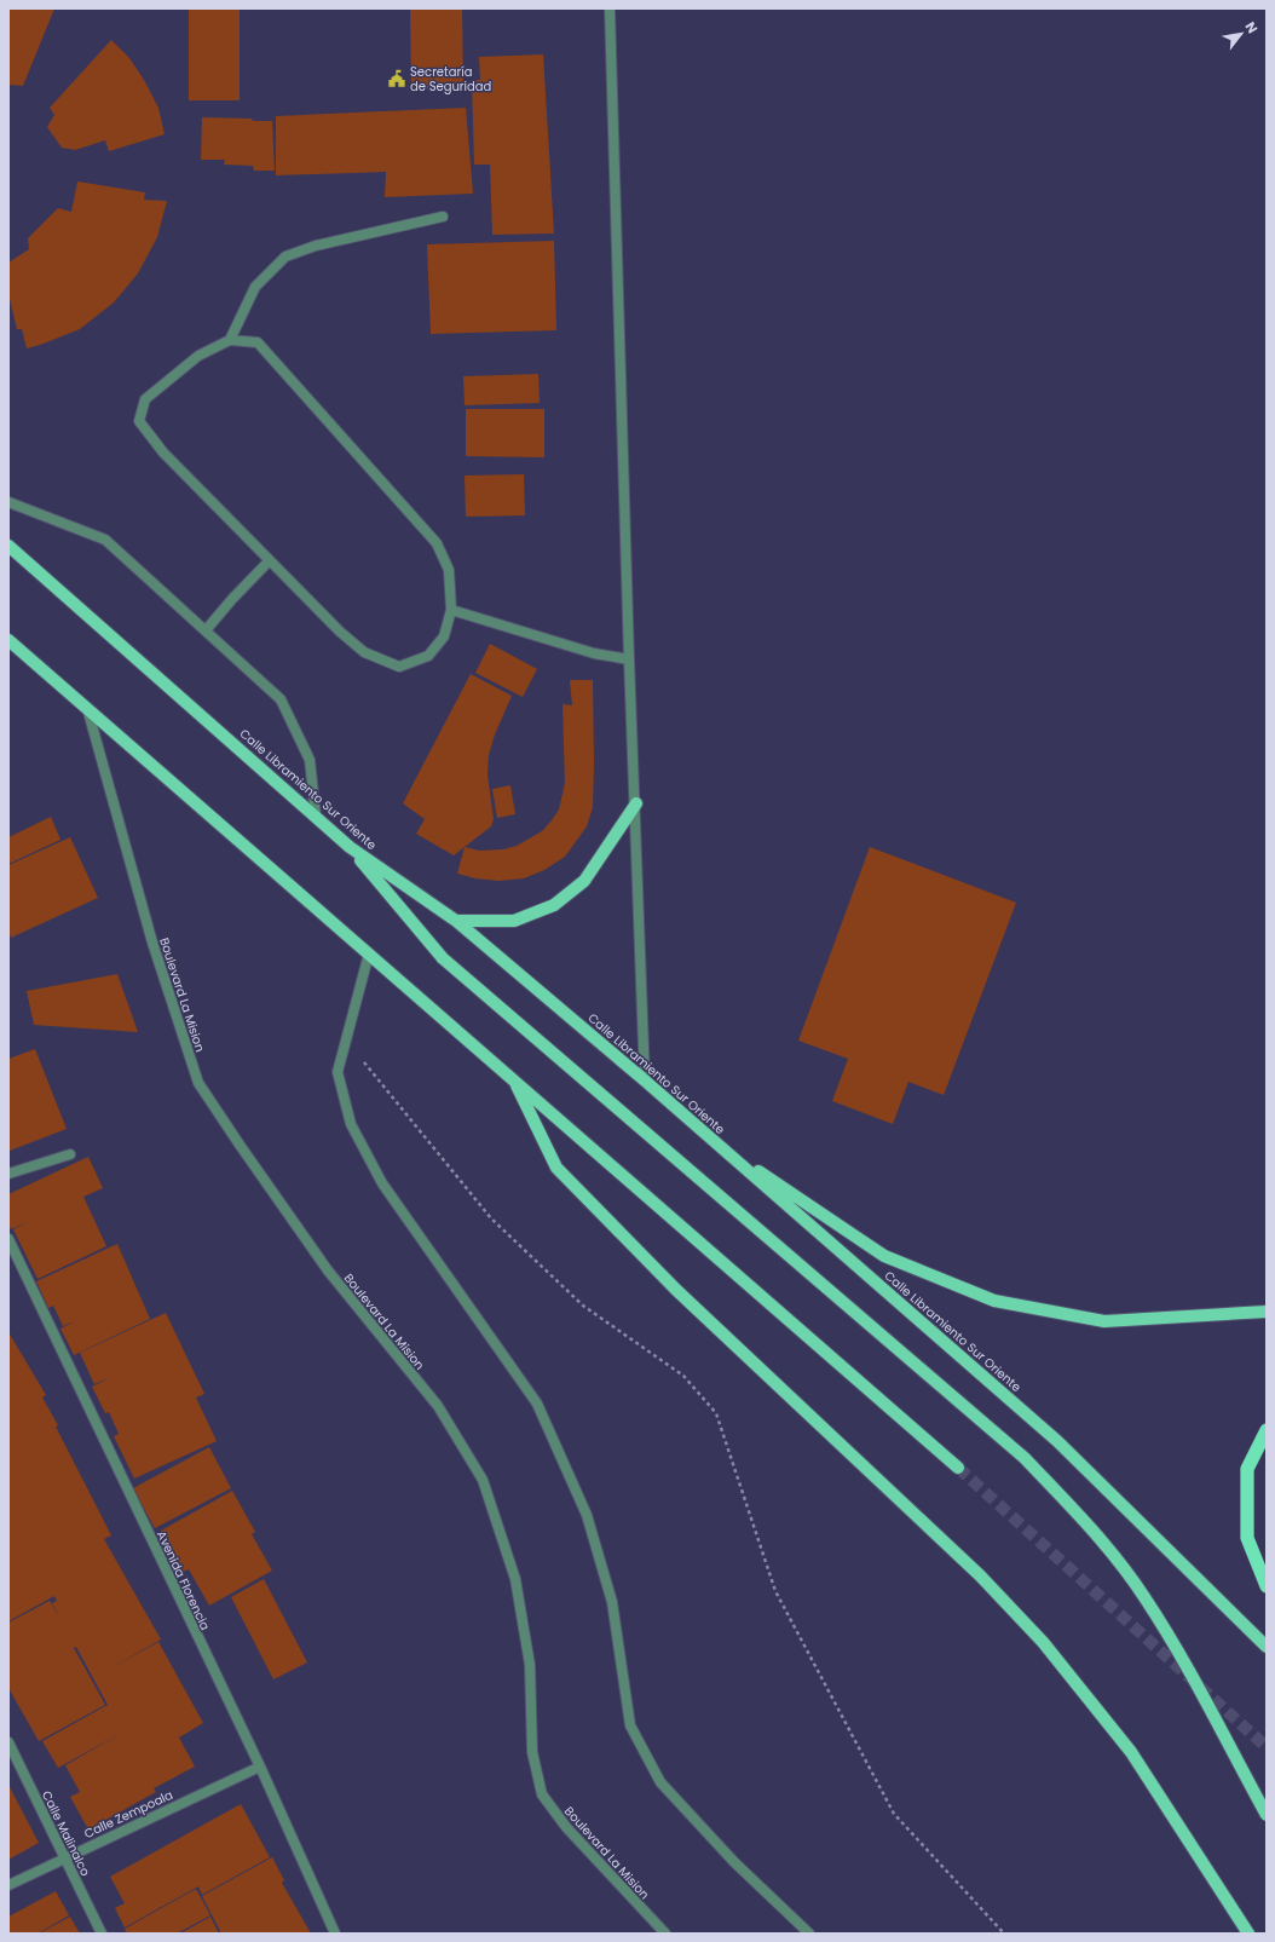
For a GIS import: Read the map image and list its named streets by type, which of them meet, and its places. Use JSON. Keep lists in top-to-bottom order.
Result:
{
  "streets": {
    "main road": ["Calle Libramiento Sur Oriente"],
    "street": [
      "Boulevard La Mision",
      "Avenida Florencia",
      "Calle Zempoala",
      "Calle Malinalco"
    ]
  },
  "crossings": [
    ["Avenida Florencia", "Calle Zempoala"],
    ["Calle Zempoala", "Calle Malinalco"]
  ],
  "places": {
    "public building": ["Secretaría de Seguridad"]
  },
  "north": "top right"
}
